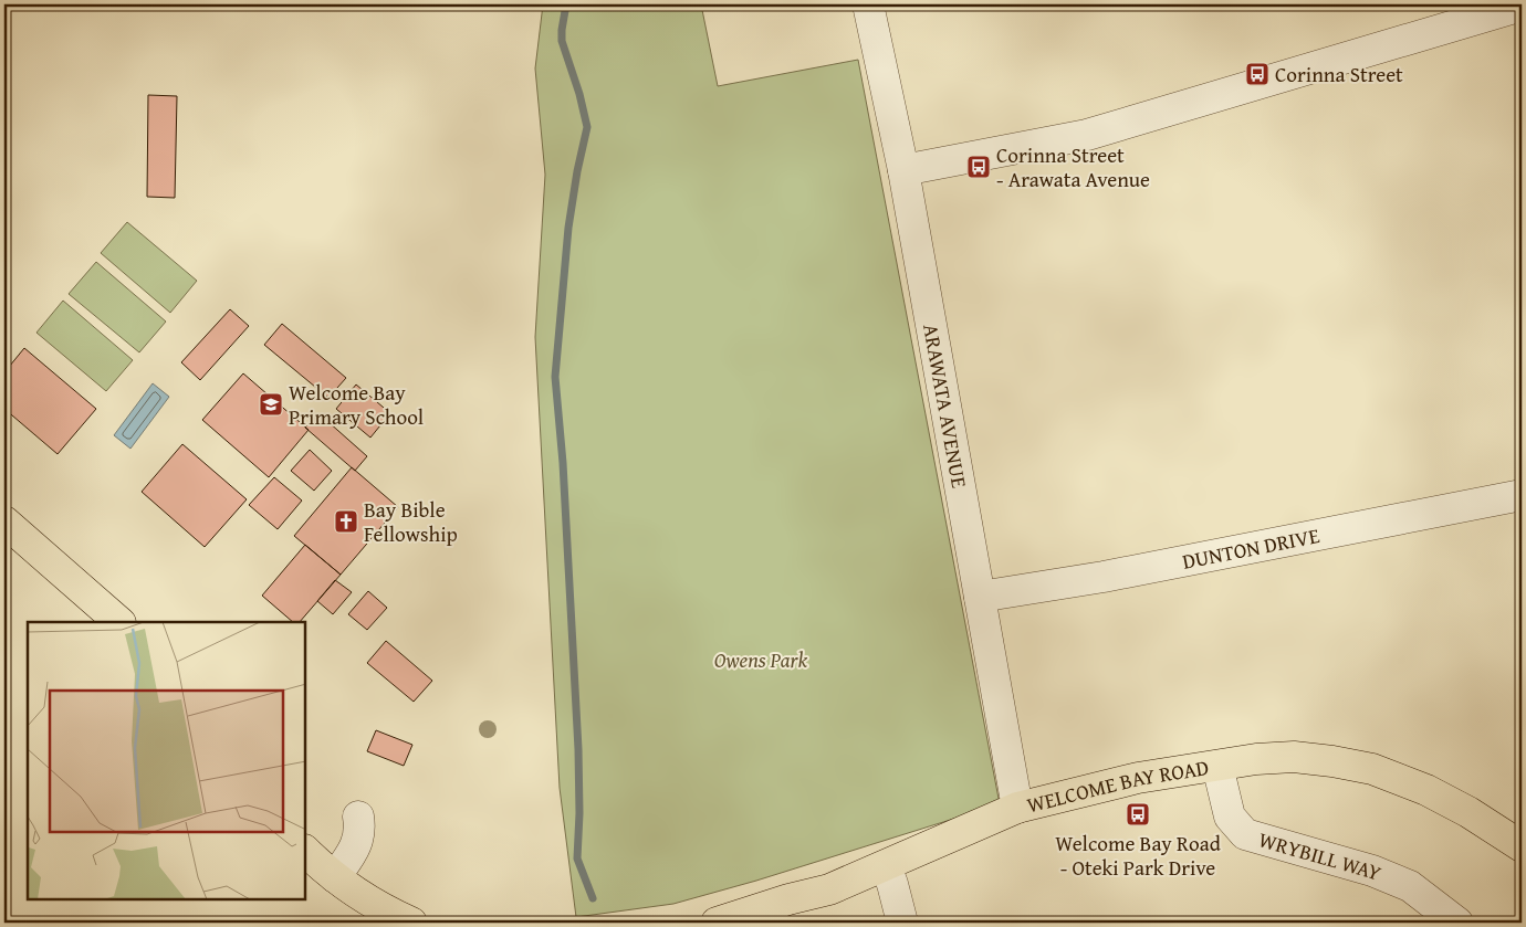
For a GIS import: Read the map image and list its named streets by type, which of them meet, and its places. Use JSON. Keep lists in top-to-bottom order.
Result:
{
  "streets": {
    "main road": ["WELCOME BAY ROAD"],
    "street": ["ARAWATA AVENUE", "DUNTON DRIVE", "WRYBILL WAY"]
  },
  "crossings": [
    ["ARAWATA AVENUE", "DUNTON DRIVE"],
    ["ARAWATA AVENUE", "WELCOME BAY ROAD"],
    ["WELCOME BAY ROAD", "WRYBILL WAY"]
  ],
  "parks": ["Owens Park"],
  "places": {
    "bus stop": ["Corinna Street", "Corinna Street - Arawata Avenue", "Welcome Bay Road - Oteki Park Drive"],
    "school or university": ["Welcome Bay Primary School"],
    "church": ["Bay Bible Fellowship"]
  }
}
